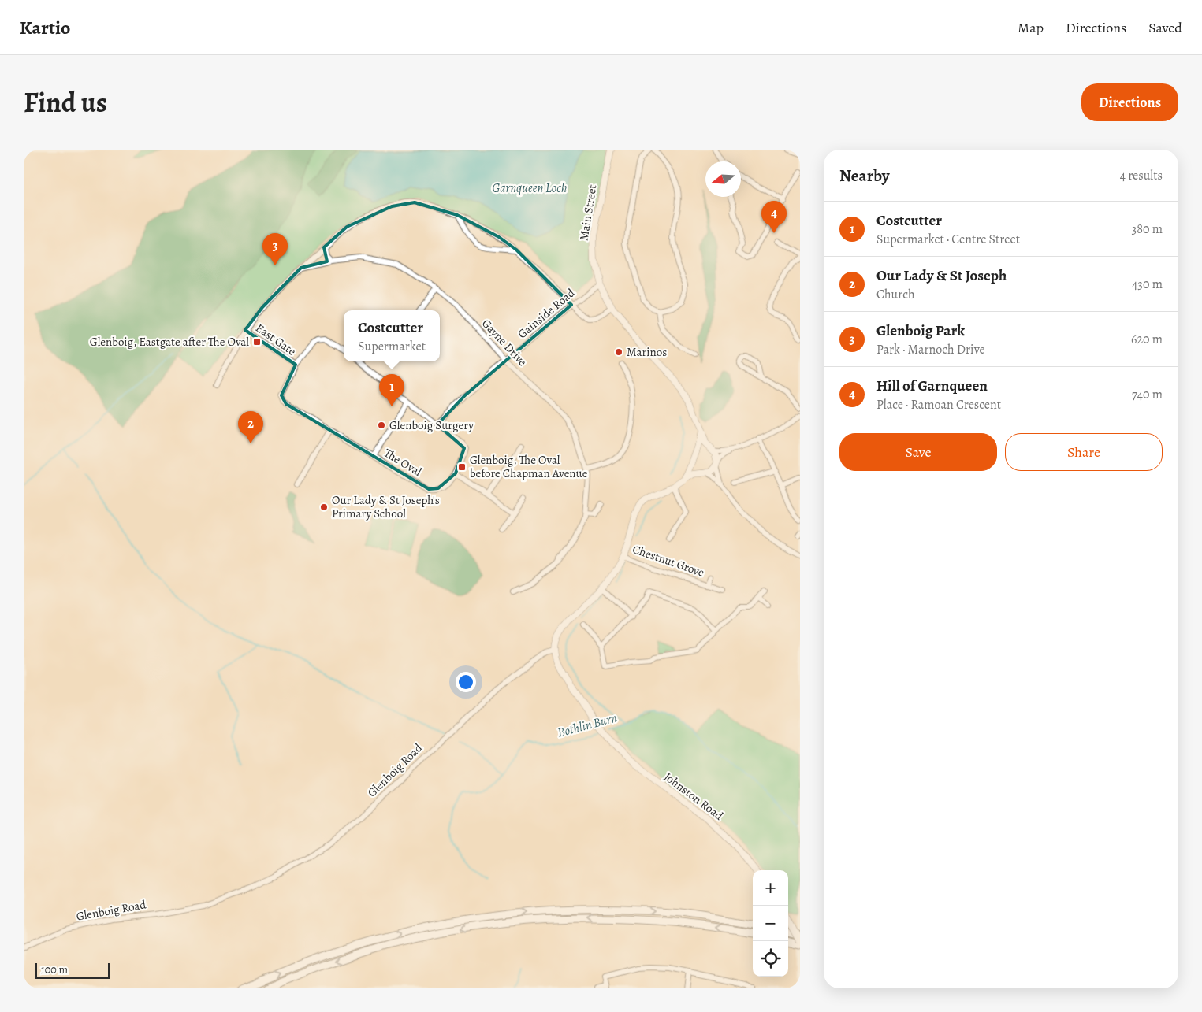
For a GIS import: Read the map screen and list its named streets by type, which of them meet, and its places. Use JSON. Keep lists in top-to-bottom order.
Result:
{
  "streets": {
    "main road": ["Main Street", "Johnston Road"],
    "street": [
      "Gainside Road",
      "East Gate",
      "Gayne Drive",
      "The Oval",
      "Chestnut Grove",
      "Glenboig Road"
    ]
  },
  "crossings": [
    ["Main Street", "Gainside Road"],
    ["Gainside Road", "Gayne Drive"],
    ["East Gate", "The Oval"],
    ["Glenboig Road", "Johnston Road"]
  ],
  "water": ["Garnqueen Loch", "Bothlin Burn"],
  "places": {
    "transit": ["Glenboig, Eastgate after The Oval", "Glenboig, The Oval before Chapman Avenue"],
    "other": ["Marinos", "Glenboig Surgery", "Our Lady & St Joseph's Primary School"]
  },
  "scale_bar": "100 m",
  "north": "left",
  "page": {
    "header": "Kartio",
    "nav": ["Map", "Directions", "Saved"],
    "title": "Find us",
    "buttons": [
      "Directions",
      ["Save", "Share"]
    ],
    "heading": ["Nearby", "4 results"],
    "pins": [
      "4",
      "3",
      "1",
      "2"
    ],
    "list": [
      {
        "mark": "1",
        "name": "Costcutter",
        "note": "Supermarket · Centre Street",
        "value": "380 m"
      },
      {
        "mark": "2",
        "name": "Our Lady & St Joseph",
        "note": "Church",
        "value": "430 m"
      },
      {
        "mark": "3",
        "name": "Glenboig Park",
        "note": "Park · Marnoch Drive",
        "value": "620 m"
      },
      {
        "mark": "4",
        "name": "Hill of Garnqueen",
        "note": "Place · Ramoan Crescent",
        "value": "740 m"
      }
    ],
    "popup": ["Costcutter", "Supermarket"],
    "map_buttons": ["+", "−"],
    "scale": "100 m"
  }
}
